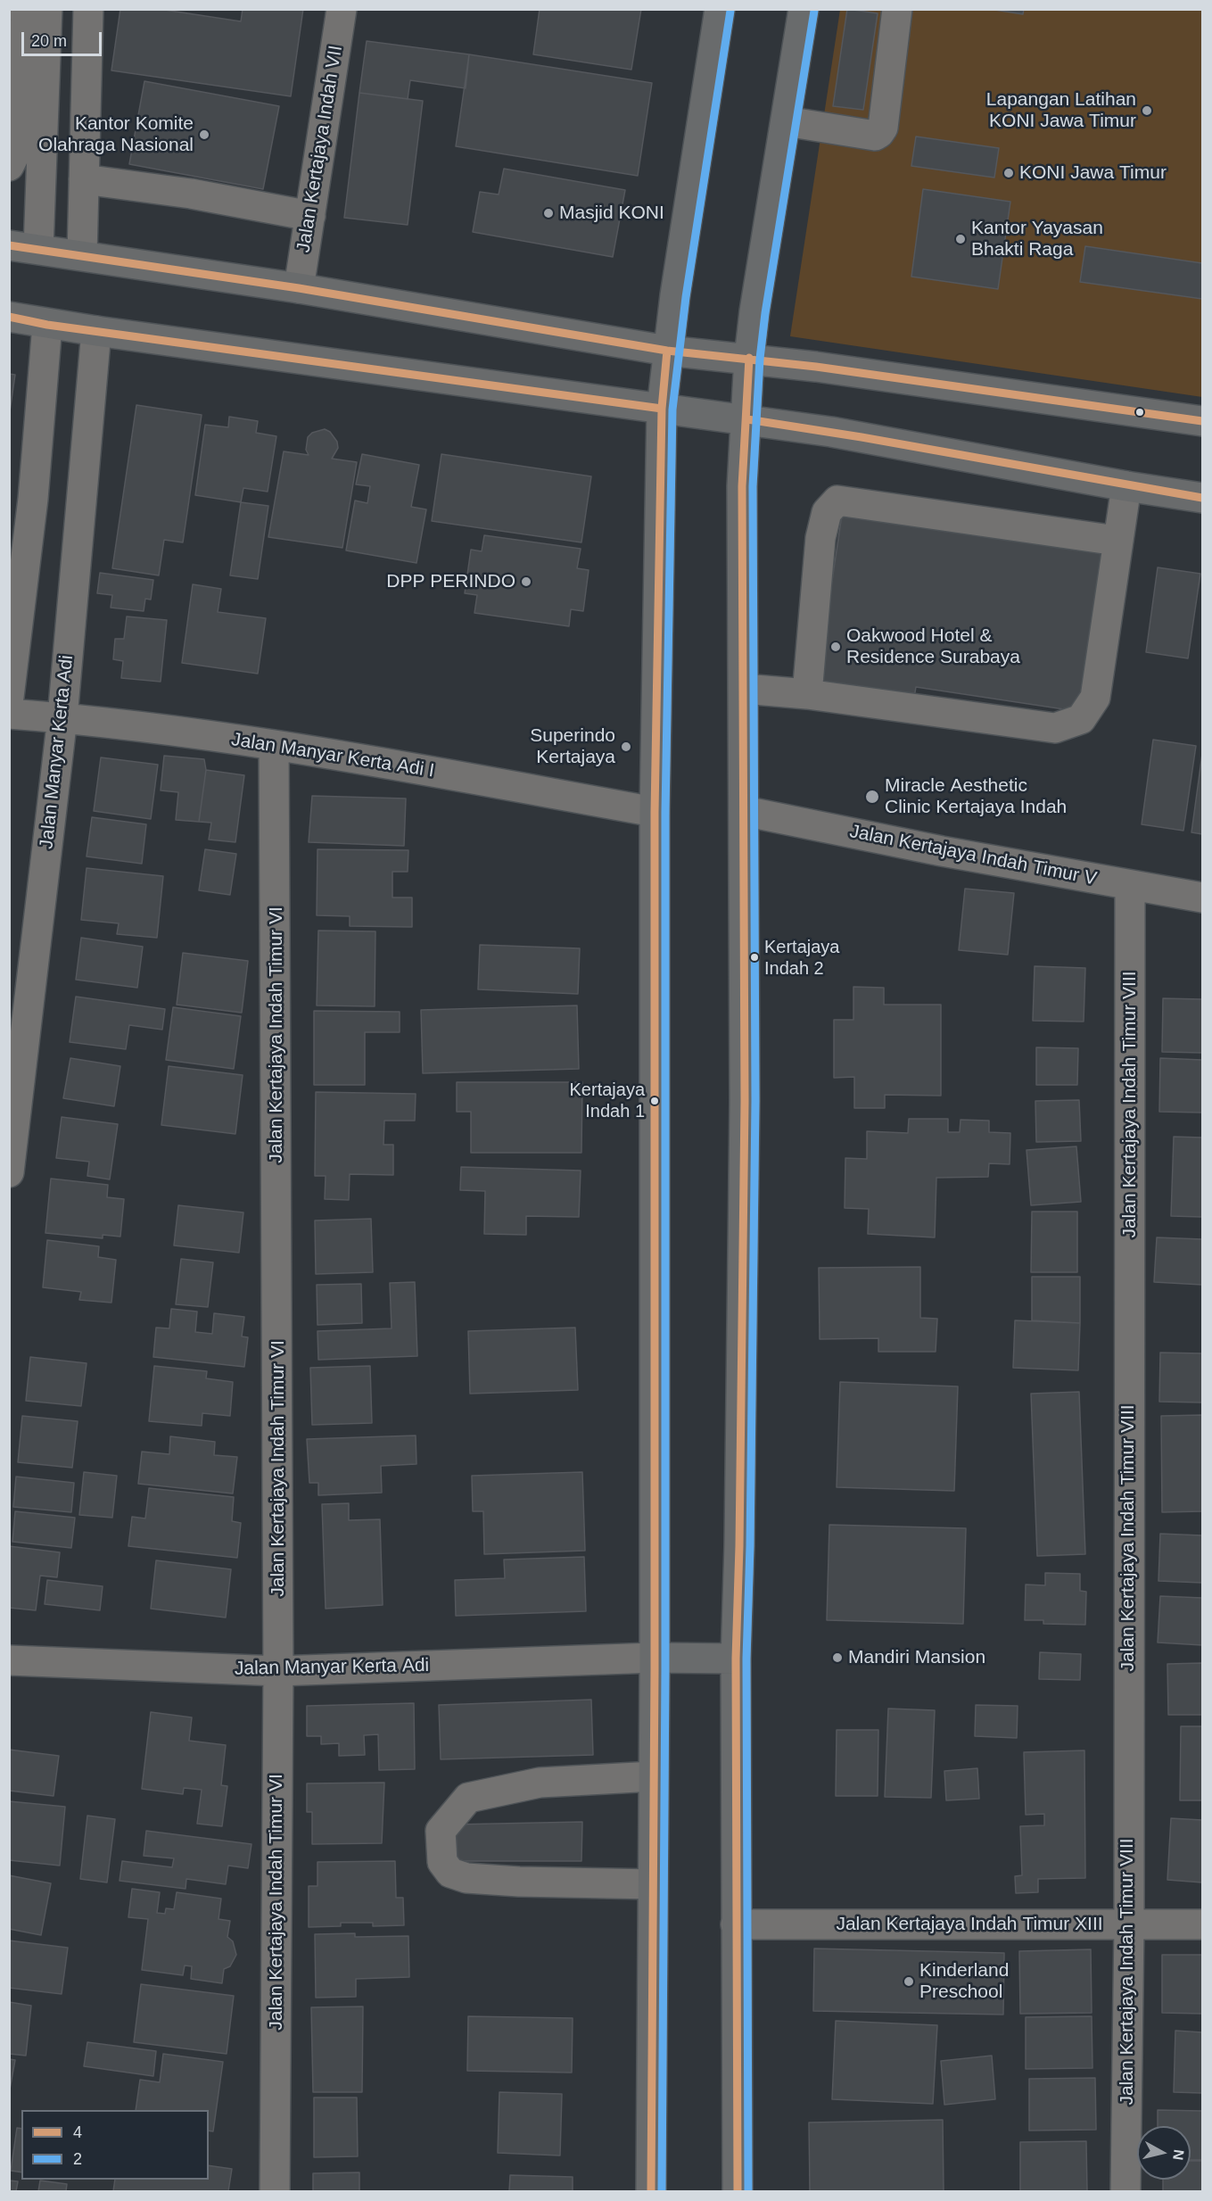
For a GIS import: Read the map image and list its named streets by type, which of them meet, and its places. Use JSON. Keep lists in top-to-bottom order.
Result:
{
  "streets": {
    "street": [
      "Jalan Kertajaya Indah VII",
      "Jalan Manyar Kerta Adi",
      "Jalan Manyar Kerta Adi I",
      "Jalan Kertajaya Indah Timur V",
      "Jalan Kertajaya Indah Timur VI",
      "Jalan Kertajaya Indah Timur VIII",
      "Jalan Kertajaya Indah Timur XIII"
    ]
  },
  "crossings": [
    ["Jalan Manyar Kerta Adi", "Jalan Manyar Kerta Adi I"],
    ["Jalan Manyar Kerta Adi", "Jalan Kertajaya Indah Timur VI"],
    ["Jalan Manyar Kerta Adi I", "Jalan Kertajaya Indah Timur VI"],
    ["Jalan Kertajaya Indah Timur V", "Jalan Kertajaya Indah Timur VIII"],
    ["Jalan Kertajaya Indah Timur VIII", "Jalan Kertajaya Indah Timur XIII"]
  ],
  "places": [
    "Lapangan Latihan KONI Jawa Timur",
    "Kantor Komite Olahraga Nasional",
    "KONI Jawa Timur",
    "Masjid KONI",
    "Kantor Yayasan Bhakti Raga",
    "DPP PERINDO",
    "Oakwood Hotel & Residence Surabaya",
    "Superindo Kertajaya",
    "Miracle Aesthetic Clinic Kertajaya Indah",
    "Kertajaya Indah 2",
    "Kertajaya Indah 1",
    "Mandiri Mansion",
    "Kinderland Preschool"
  ],
  "lines": ["transit line 2", "transit line 4"],
  "legend": ["4", "2"],
  "scale_bar": "20 m",
  "north": "right"
}
